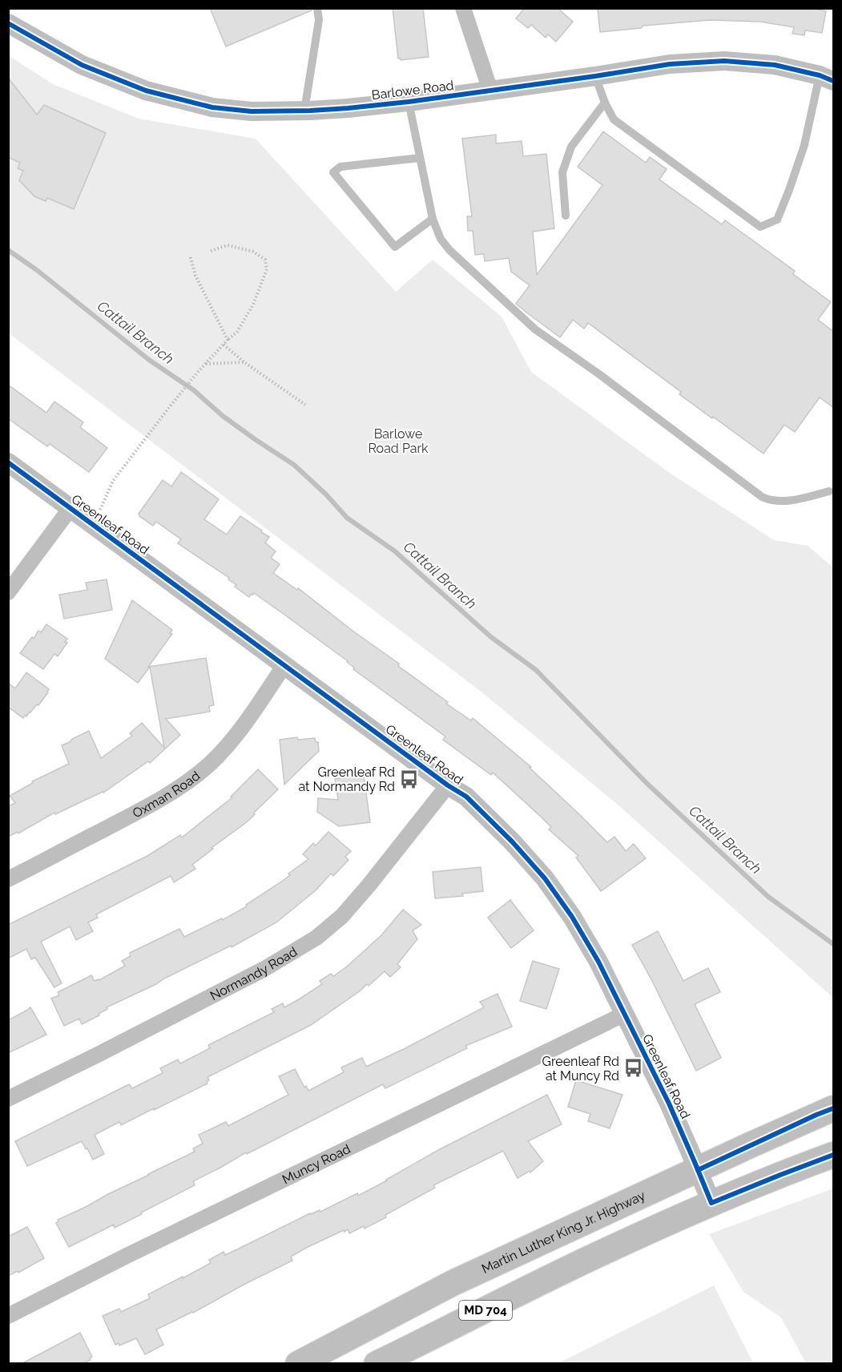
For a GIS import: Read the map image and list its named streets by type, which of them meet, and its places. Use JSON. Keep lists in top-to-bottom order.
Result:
{
  "streets": {
    "main road": ["Martin Luther King Jr. Highway", "MD 704"],
    "street": [
      "Barlowe Road",
      "Greenleaf Road",
      "Oxman Road",
      "Normandy Road",
      "Muncy Road"
    ]
  },
  "crossings": [
    ["Greenleaf Road", "Oxman Road"],
    ["Greenleaf Road", "Normandy Road"],
    ["Greenleaf Road", "Muncy Road"],
    ["Greenleaf Road", "Martin Luther King Jr. Highway"],
    ["Greenleaf Road", "MD 704"]
  ],
  "water": ["Cattail Branch"],
  "parks": ["Barlowe Road Park"],
  "places": {
    "bus stop": ["Greenleaf Rd at Normandy Rd", "Greenleaf Rd at Muncy Rd"]
  }
}
